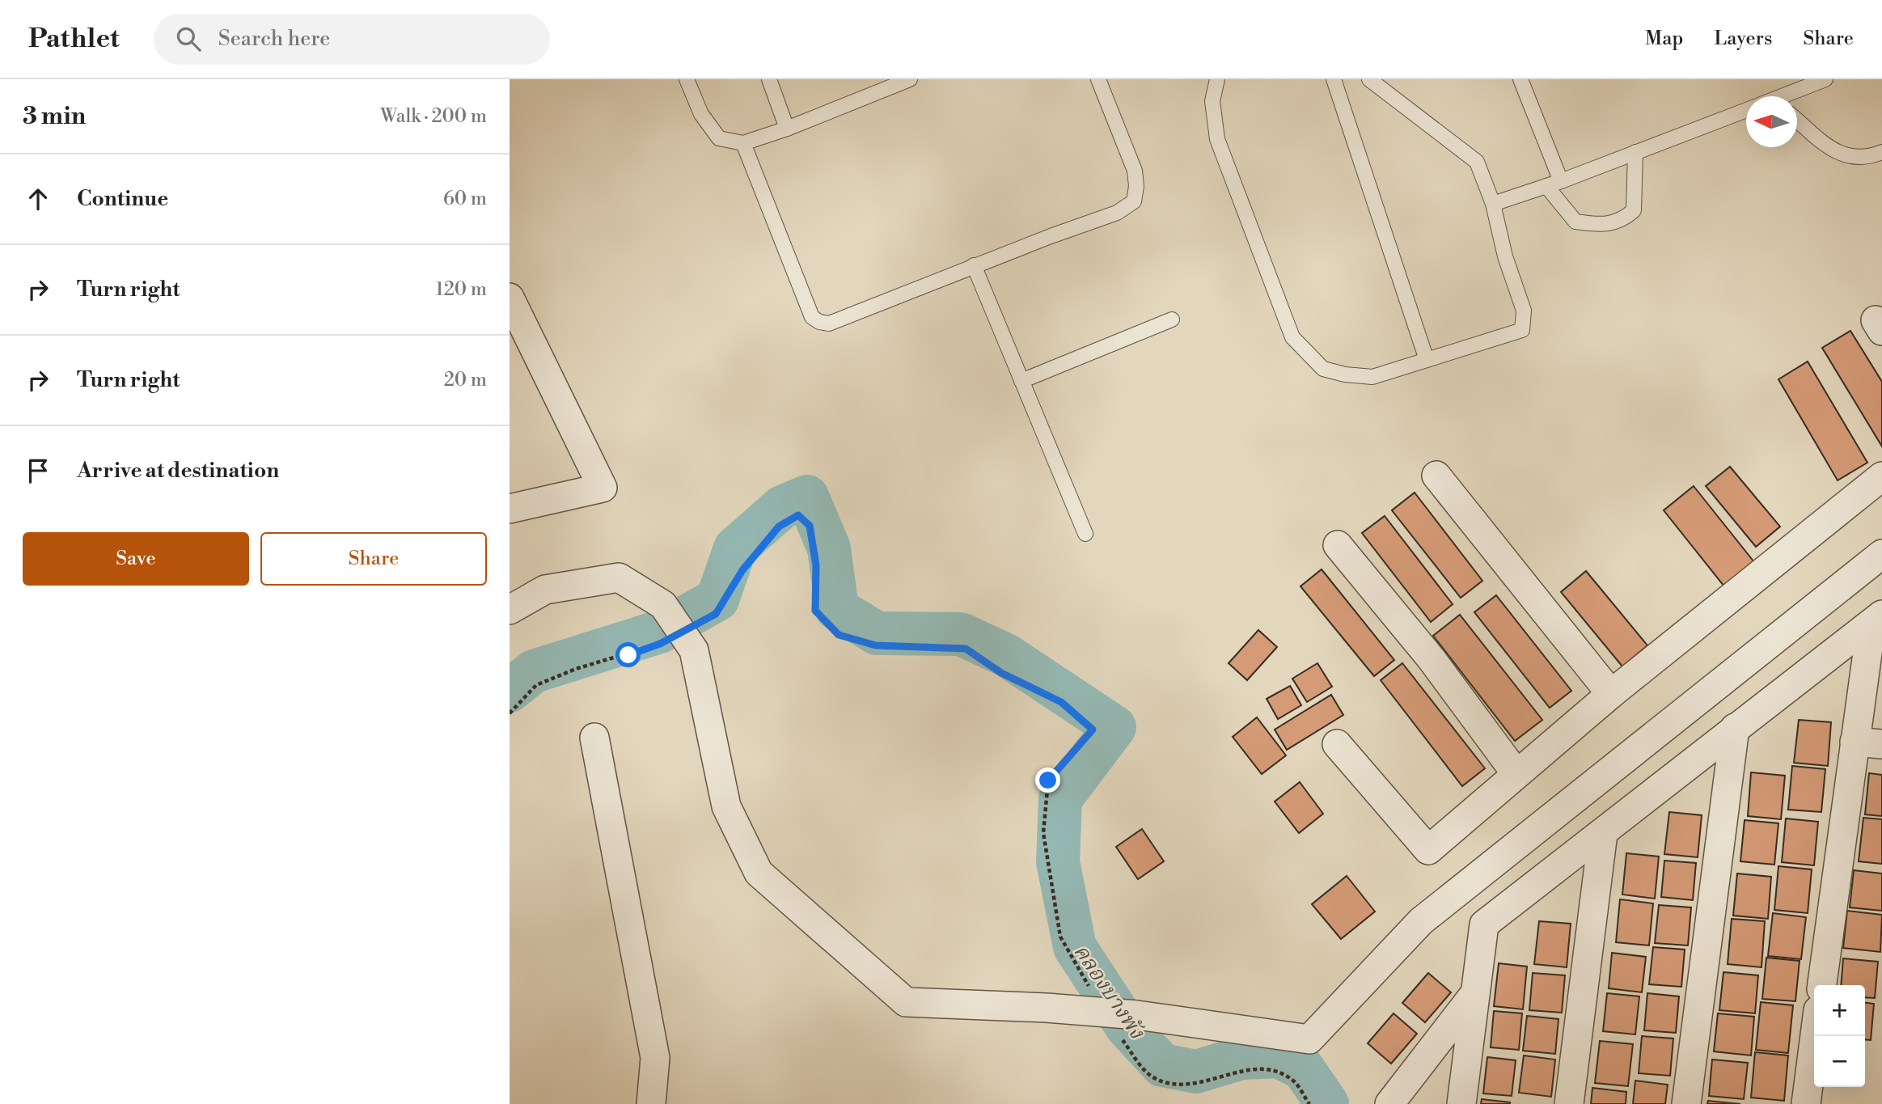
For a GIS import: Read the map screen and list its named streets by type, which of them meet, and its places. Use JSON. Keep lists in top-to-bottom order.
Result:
{
  "water": ["คลองบางพัง"],
  "north": "left",
  "page": {
    "header": "Pathlet",
    "search": "Search here",
    "nav": ["Map", "Layers", "Share"],
    "heading": ["3 min", "Walk · 200 m"],
    "list": [
      ["Continue", "60 m"],
      ["Turn right", "120 m"],
      ["Turn right", "20 m"],
      "Arrive at destination"
    ],
    "buttons": ["Save", "Share"],
    "map_buttons": ["+", "−"]
  }
}
